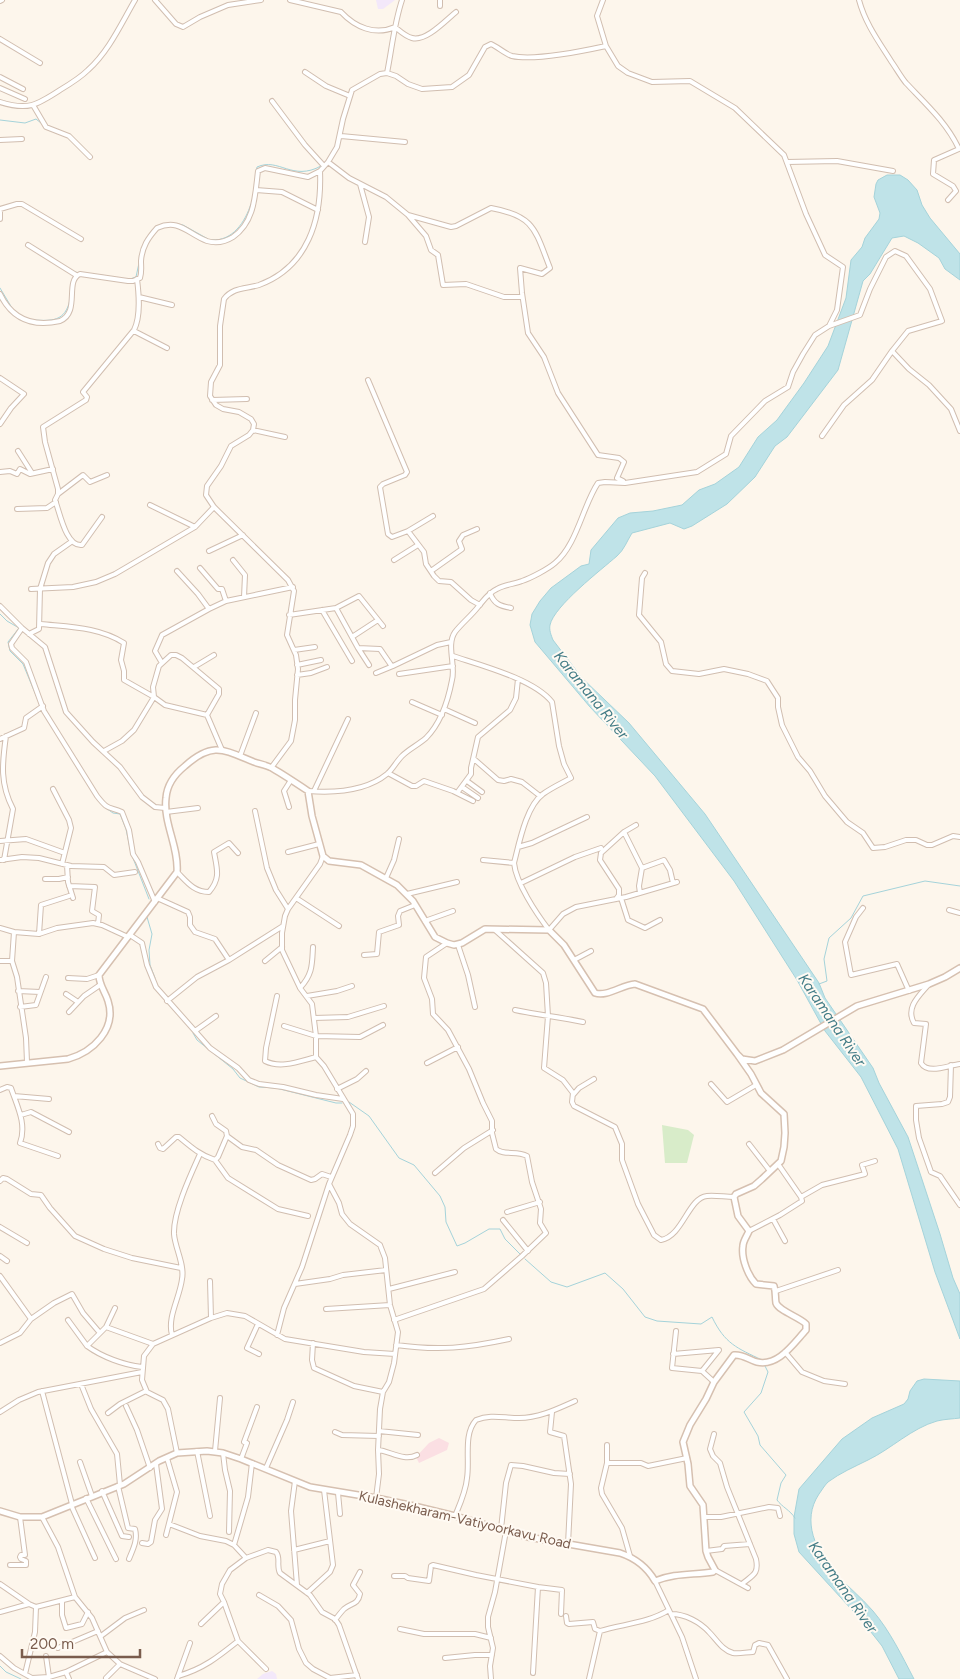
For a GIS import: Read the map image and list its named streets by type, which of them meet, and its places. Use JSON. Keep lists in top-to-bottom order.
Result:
{
  "streets": {
    "street": ["Kulashekharam-Vatiyoorkavu Road"]
  },
  "water": ["Karamana River"],
  "scale_bar": "200 m"
}
